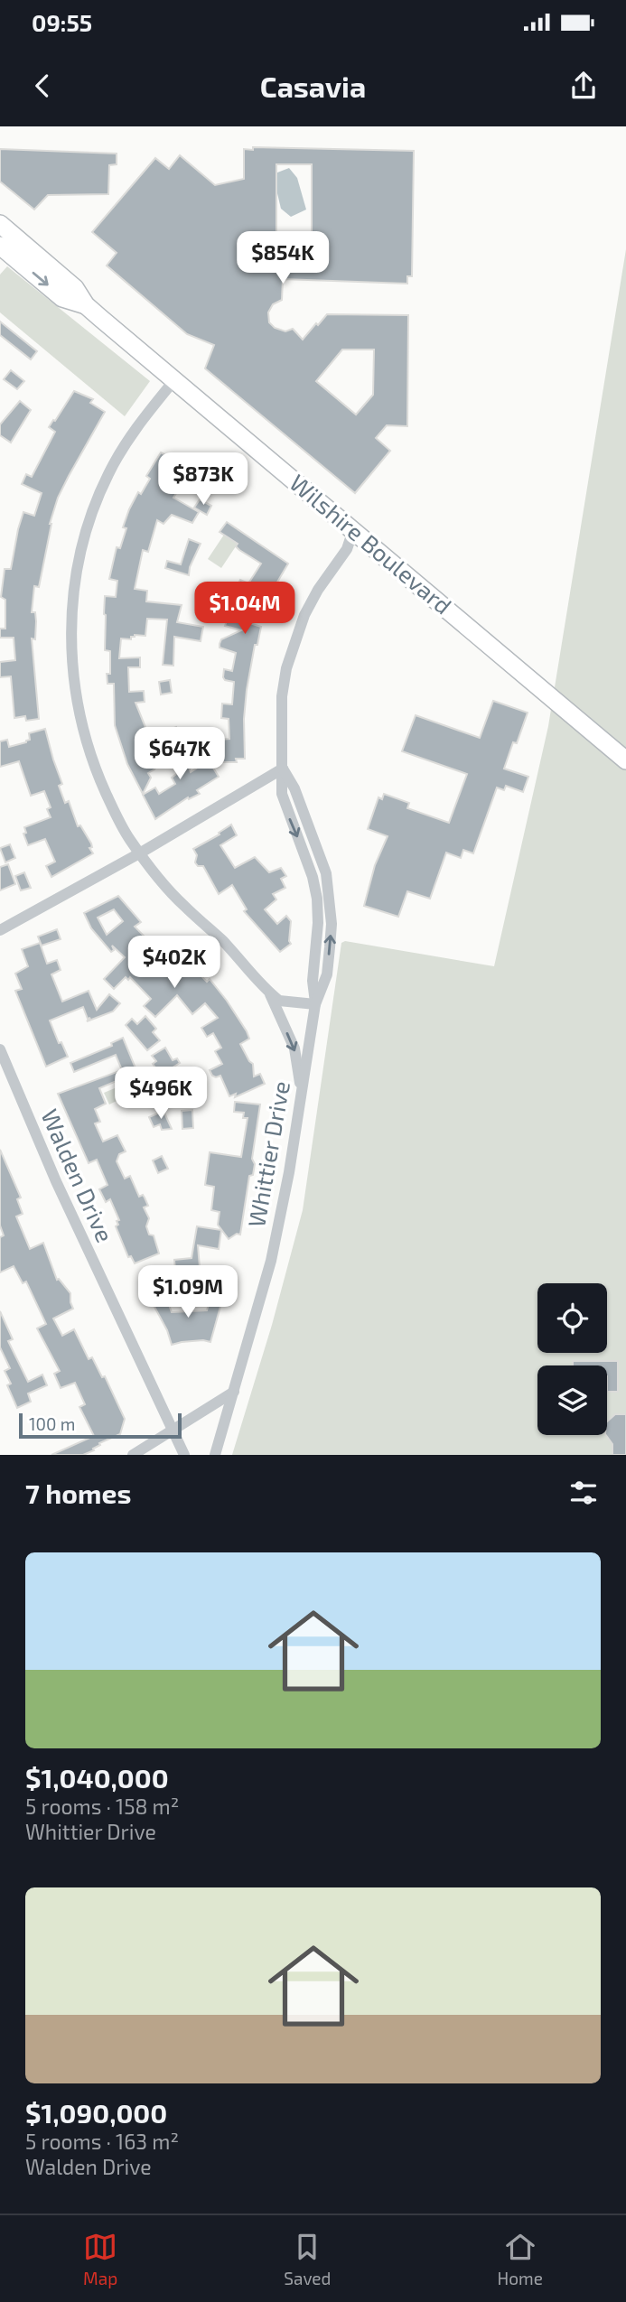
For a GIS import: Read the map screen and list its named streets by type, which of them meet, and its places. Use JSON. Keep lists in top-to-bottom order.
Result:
{
  "streets": {
    "main road": ["Wilshire Boulevard"],
    "street": ["Whittier Drive", "Walden Drive"]
  },
  "crossings": [
    ["Wilshire Boulevard", "Whittier Drive"]
  ],
  "scale_bar": "100 m",
  "page": {
    "status": "09:55",
    "header": "Casavia",
    "price": [
      "$854K",
      "$873K",
      "$1.04M",
      "$647K",
      "$402K",
      "$496K",
      "$1.09M"
    ],
    "scale": "100 m",
    "heading": "7 homes",
    "list": [
      {
        "name": "$1,040,000",
        "note": "5 rooms · 158 m² · Whittier Drive"
      },
      {
        "name": "$1,090,000",
        "note": "5 rooms · 163 m² · Walden Drive"
      }
    ],
    "tabs": ["Map", "Saved", "Home"]
  }
}
